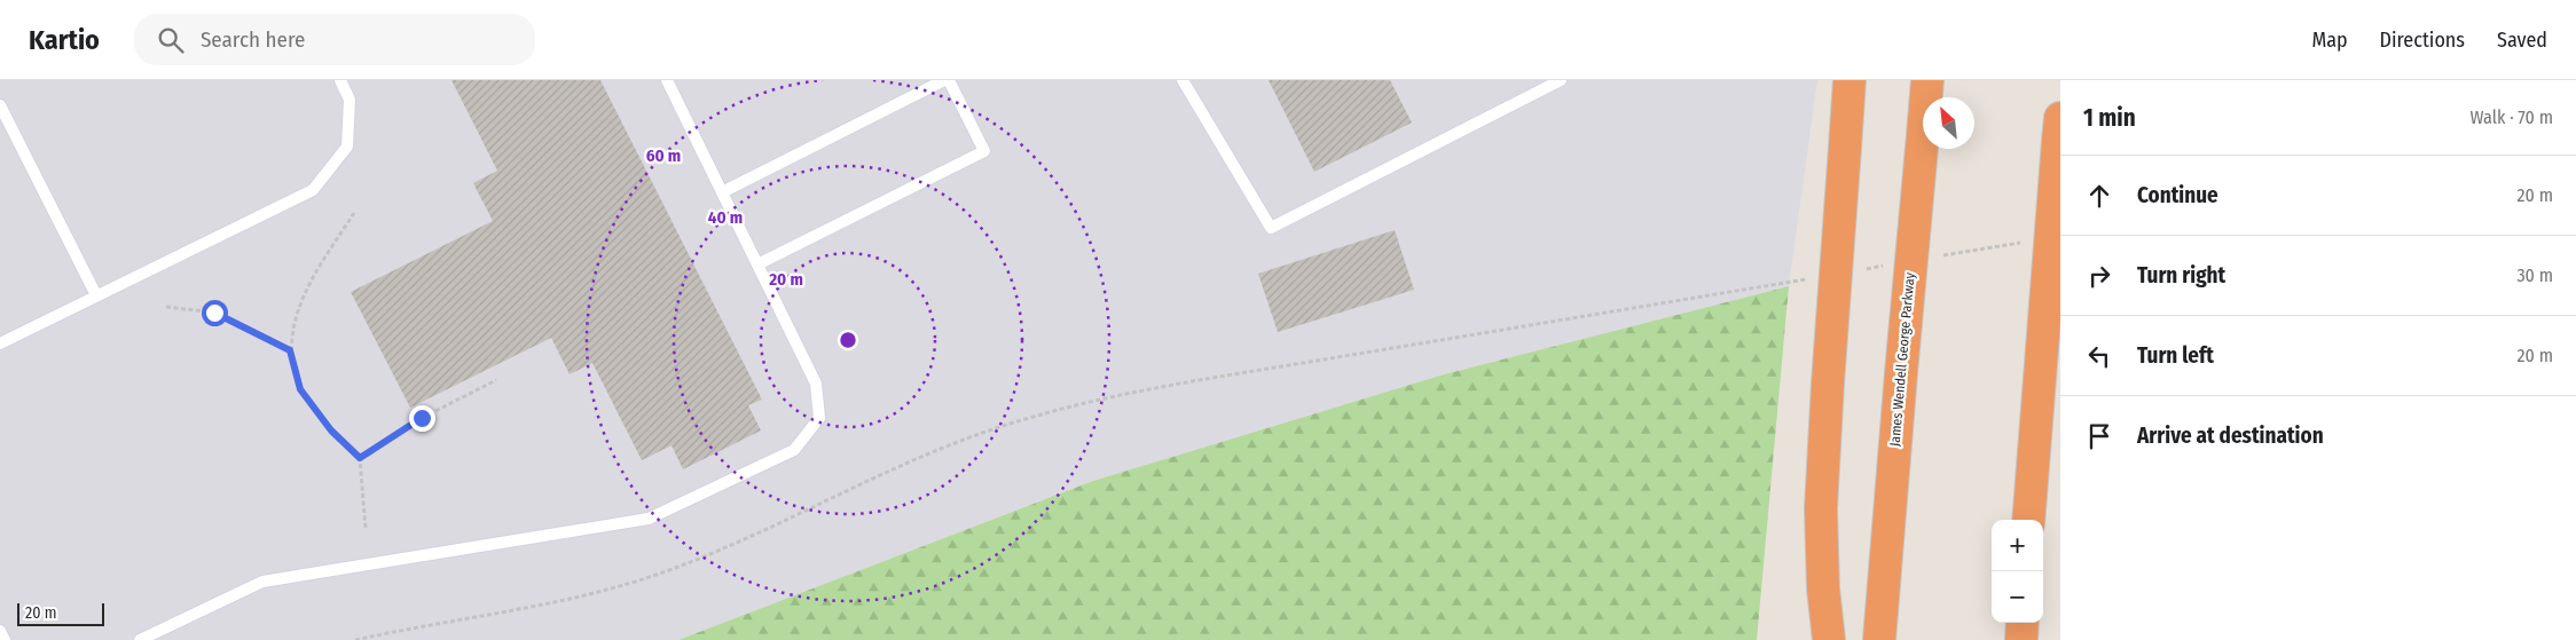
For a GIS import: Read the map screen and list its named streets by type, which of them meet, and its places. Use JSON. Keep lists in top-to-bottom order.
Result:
{
  "streets": {
    "highway": ["James Wendell George Parkway"]
  },
  "scale_bar": "20 m",
  "north": "top left",
  "page": {
    "header": "Kartio",
    "search": "Search here",
    "nav": ["Map", "Directions", "Saved"],
    "heading": ["1 min", "Walk · 70 m"],
    "list": [
      ["Continue", "20 m"],
      ["Turn right", "30 m"],
      ["Turn left", "20 m"],
      "Arrive at destination"
    ],
    "map_buttons": ["+", "−"],
    "scale": "20 m"
  },
  "rings": ["60 m", "40 m", "20 m"]
}
